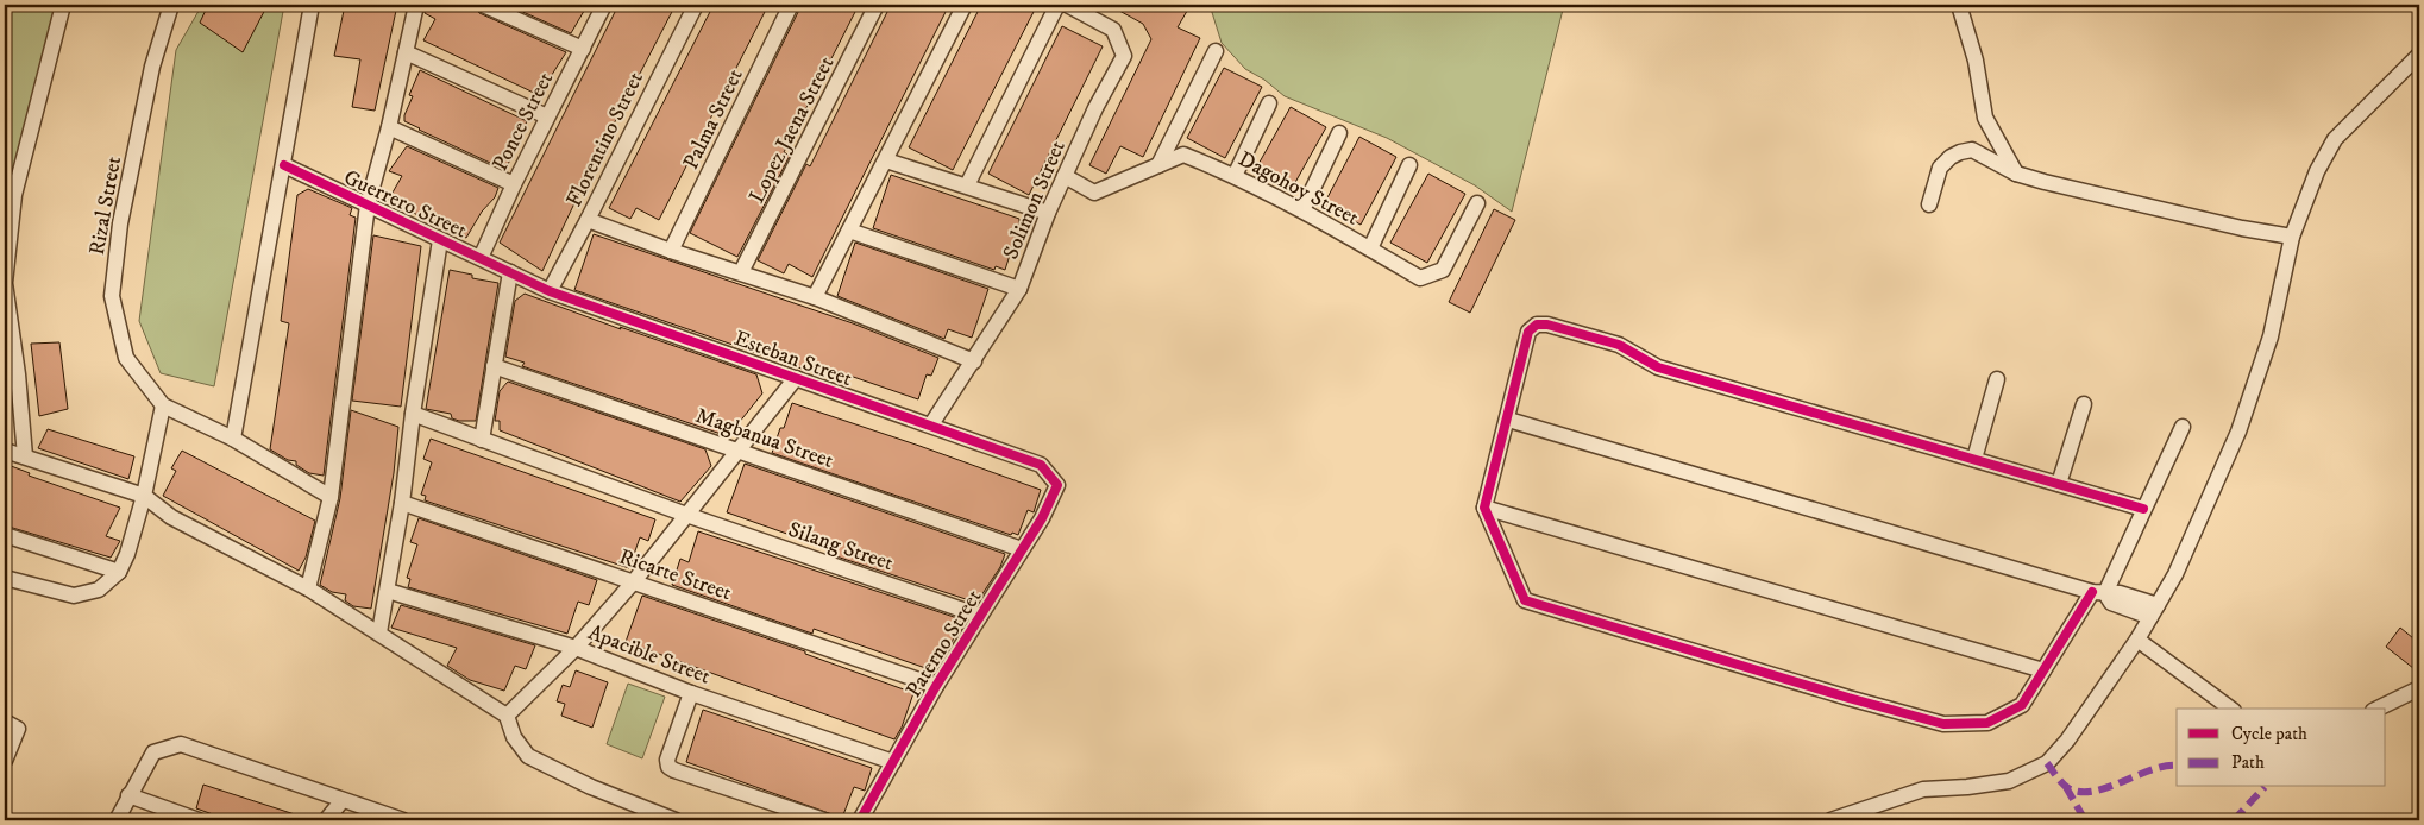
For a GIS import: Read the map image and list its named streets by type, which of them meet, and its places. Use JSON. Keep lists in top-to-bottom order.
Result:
{
  "streets": {
    "street": [
      "Palma Street",
      "Ponce Street",
      "Lopez Jaena Street",
      "Florentino Street",
      "Dagohoy Street",
      "Solimon Street",
      "Guerrero Street",
      "Rizal Street",
      "Esteban Street",
      "Magbanua Street",
      "Silang Street",
      "Ricarte Street",
      "Paterno Street",
      "Apacible Street"
    ]
  },
  "crossings": [
    ["Ponce Street", "Guerrero Street"],
    ["Florentino Street", "Esteban Street"],
    ["Dagohoy Street", "Solimon Street"],
    ["Solimon Street", "Esteban Street"],
    ["Guerrero Street", "Esteban Street"],
    ["Esteban Street", "Paterno Street"],
    ["Magbanua Street", "Paterno Street"],
    ["Silang Street", "Paterno Street"],
    ["Ricarte Street", "Paterno Street"],
    ["Paterno Street", "Apacible Street"]
  ],
  "legend": ["Cycle path", "Path"]
}
